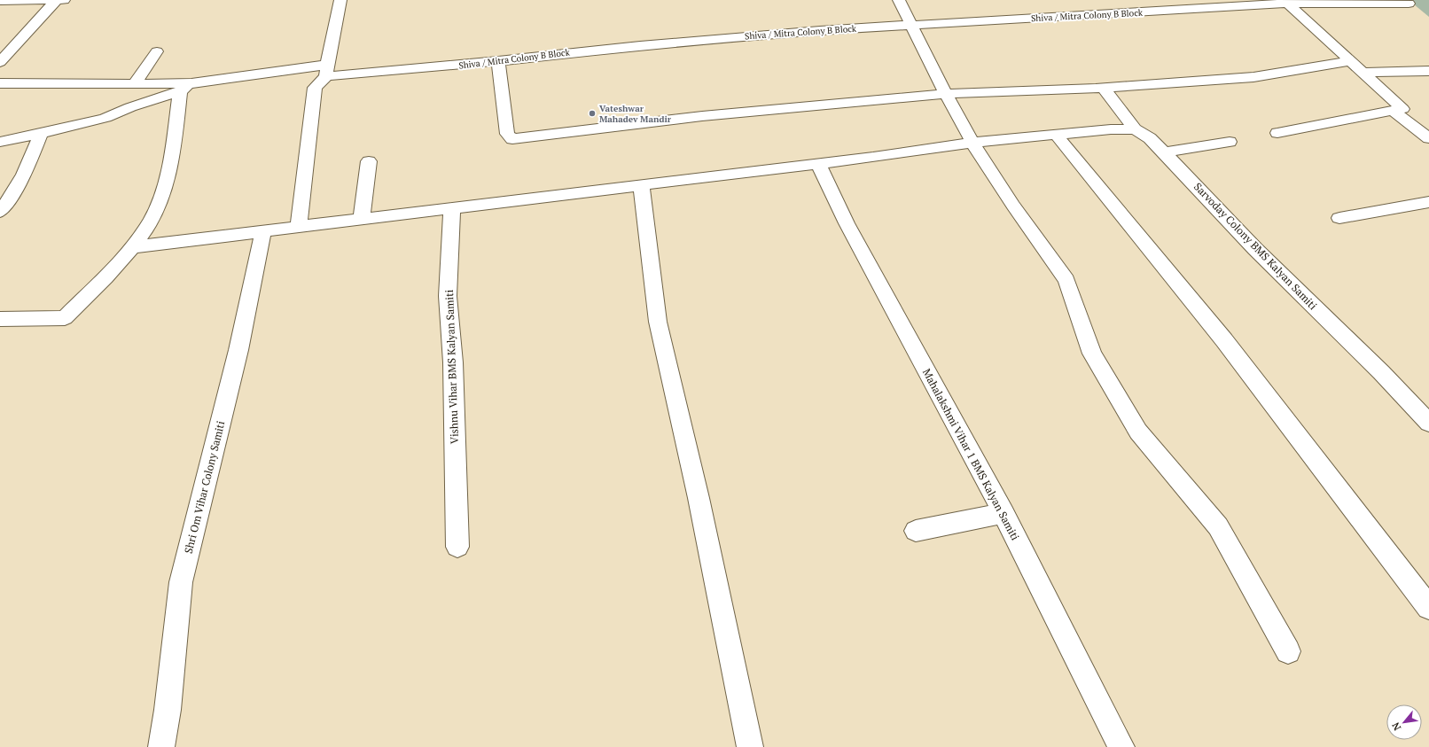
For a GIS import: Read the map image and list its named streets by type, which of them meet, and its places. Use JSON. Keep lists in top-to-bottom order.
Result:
{
  "streets": {
    "street": [
      "Shiva / Mitra Colony B Block",
      "Sarvoday Colony BMS Kalyan Samiti",
      "Vishnu Vihar BMS Kalyan Samiti",
      "Mahalakshmi Vihar 1 BMS Kalyan Samiti",
      "Shri Om Vihar Colony Samiti"
    ]
  },
  "places": ["Vateshwar Mahadev Mandir"],
  "north": "bottom left"
}
